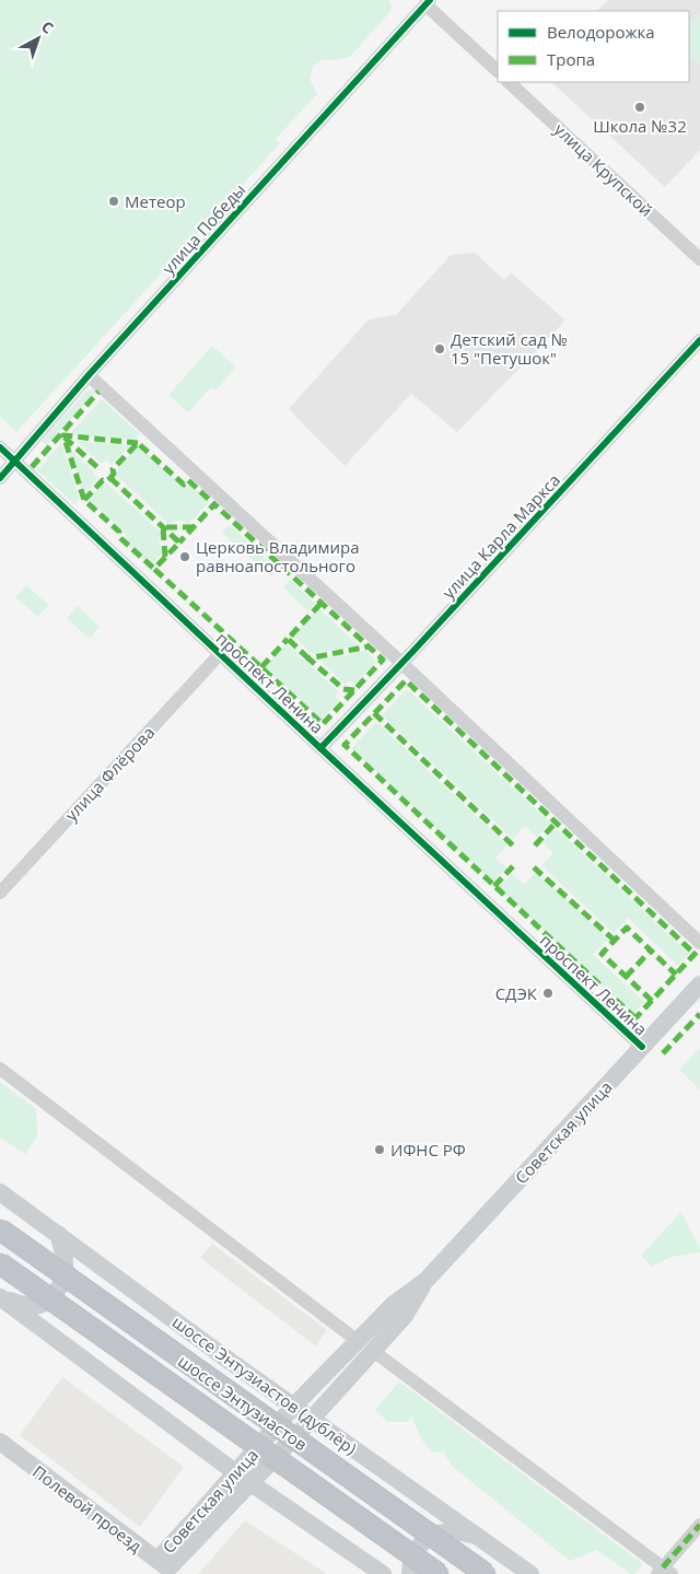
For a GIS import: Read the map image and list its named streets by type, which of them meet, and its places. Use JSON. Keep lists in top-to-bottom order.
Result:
{
  "streets": {
    "highway": ["шоссе Энтузиастов"],
    "main road": ["Советская улица", "шоссе Энтузиастов (дублёр)", "Полевой проезд"],
    "street": [
      "улица Крупской",
      "улица Победы",
      "улица Карла Маркса",
      "проспект Ленина",
      "улица Флёрова"
    ]
  },
  "crossings": [
    ["улица Победы", "проспект Ленина"],
    ["улица Карла Маркса", "проспект Ленина"],
    ["проспект Ленина", "улица Флёрова"],
    ["проспект Ленина", "Советская улица"],
    ["Советская улица", "шоссе Энтузиастов (дублёр)"],
    ["Советская улица", "Полевой проезд"]
  ],
  "places": [
    "Школа №32",
    "Метеор",
    "Детский сад № 15 \"Петушок\"",
    "Церковь Владимира равноапостольного",
    "СДЭК",
    "ИФНС РФ"
  ],
  "legend": ["Велодорожка", "Тропа"],
  "north": "top right"
}
